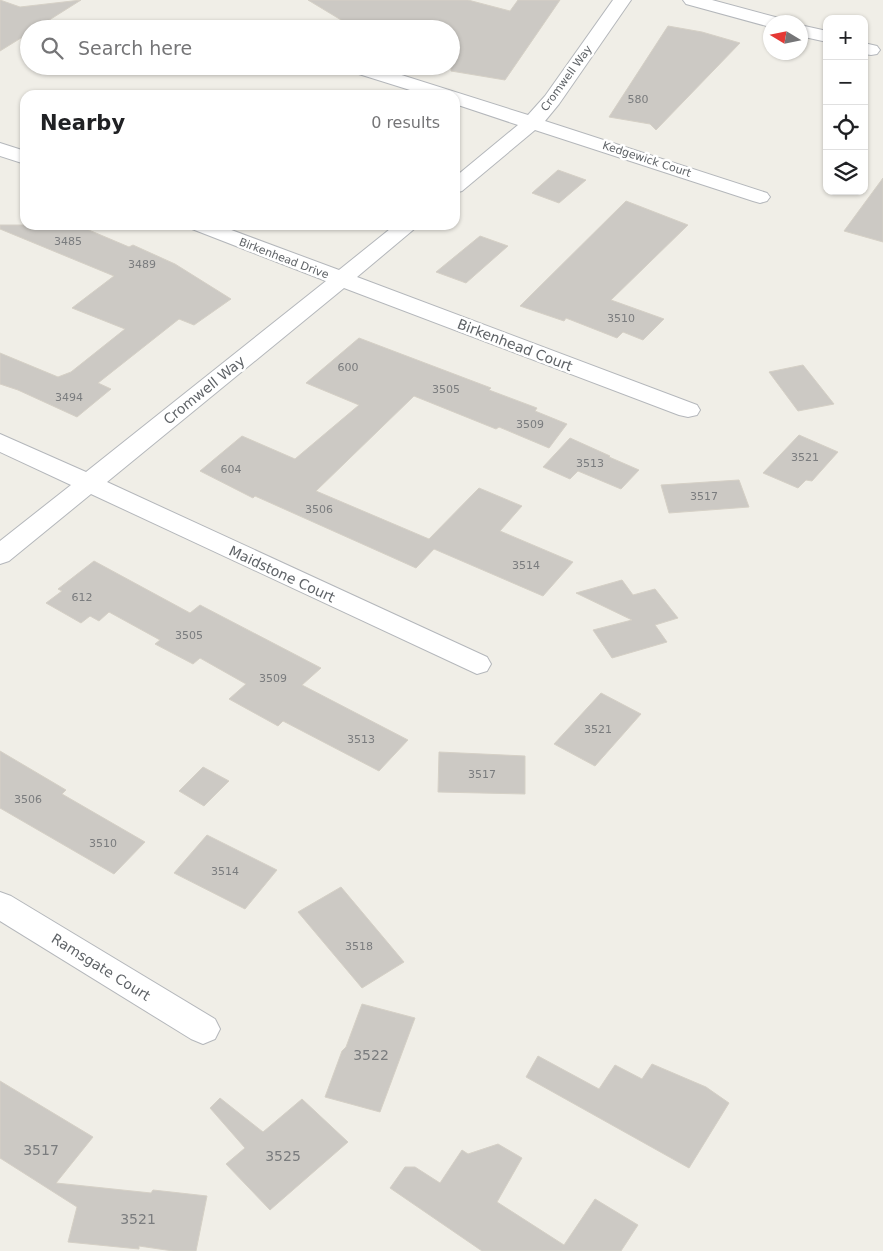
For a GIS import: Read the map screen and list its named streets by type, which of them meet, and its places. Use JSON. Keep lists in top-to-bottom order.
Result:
{
  "streets": {
    "street": [
      "Cromwell Way",
      "Kedgewick Court",
      "Birkenhead Drive",
      "Birkenhead Court",
      "Maidstone Court",
      "Ramsgate Court"
    ]
  },
  "crossings": [
    ["Cromwell Way", "Kedgewick Court"],
    ["Cromwell Way", "Birkenhead Drive"],
    ["Cromwell Way", "Birkenhead Court"],
    ["Cromwell Way", "Maidstone Court"],
    ["Birkenhead Drive", "Birkenhead Court"]
  ],
  "house_numbers": [
    "580",
    "3485",
    "3489",
    "3510",
    "600",
    "3505",
    "3494",
    "3509",
    "3521",
    "3513",
    "604",
    "3517",
    "3506",
    "3514",
    "612",
    "3505",
    "3509",
    "3521",
    "3513",
    "3517",
    "3506",
    "3510",
    "3514",
    "3518",
    "3522",
    "3517",
    "3525",
    "3521"
  ],
  "north": "left",
  "page": {
    "map_buttons": ["+", "−"],
    "search": "Search here",
    "heading": ["Nearby", "0 results"]
  }
}
